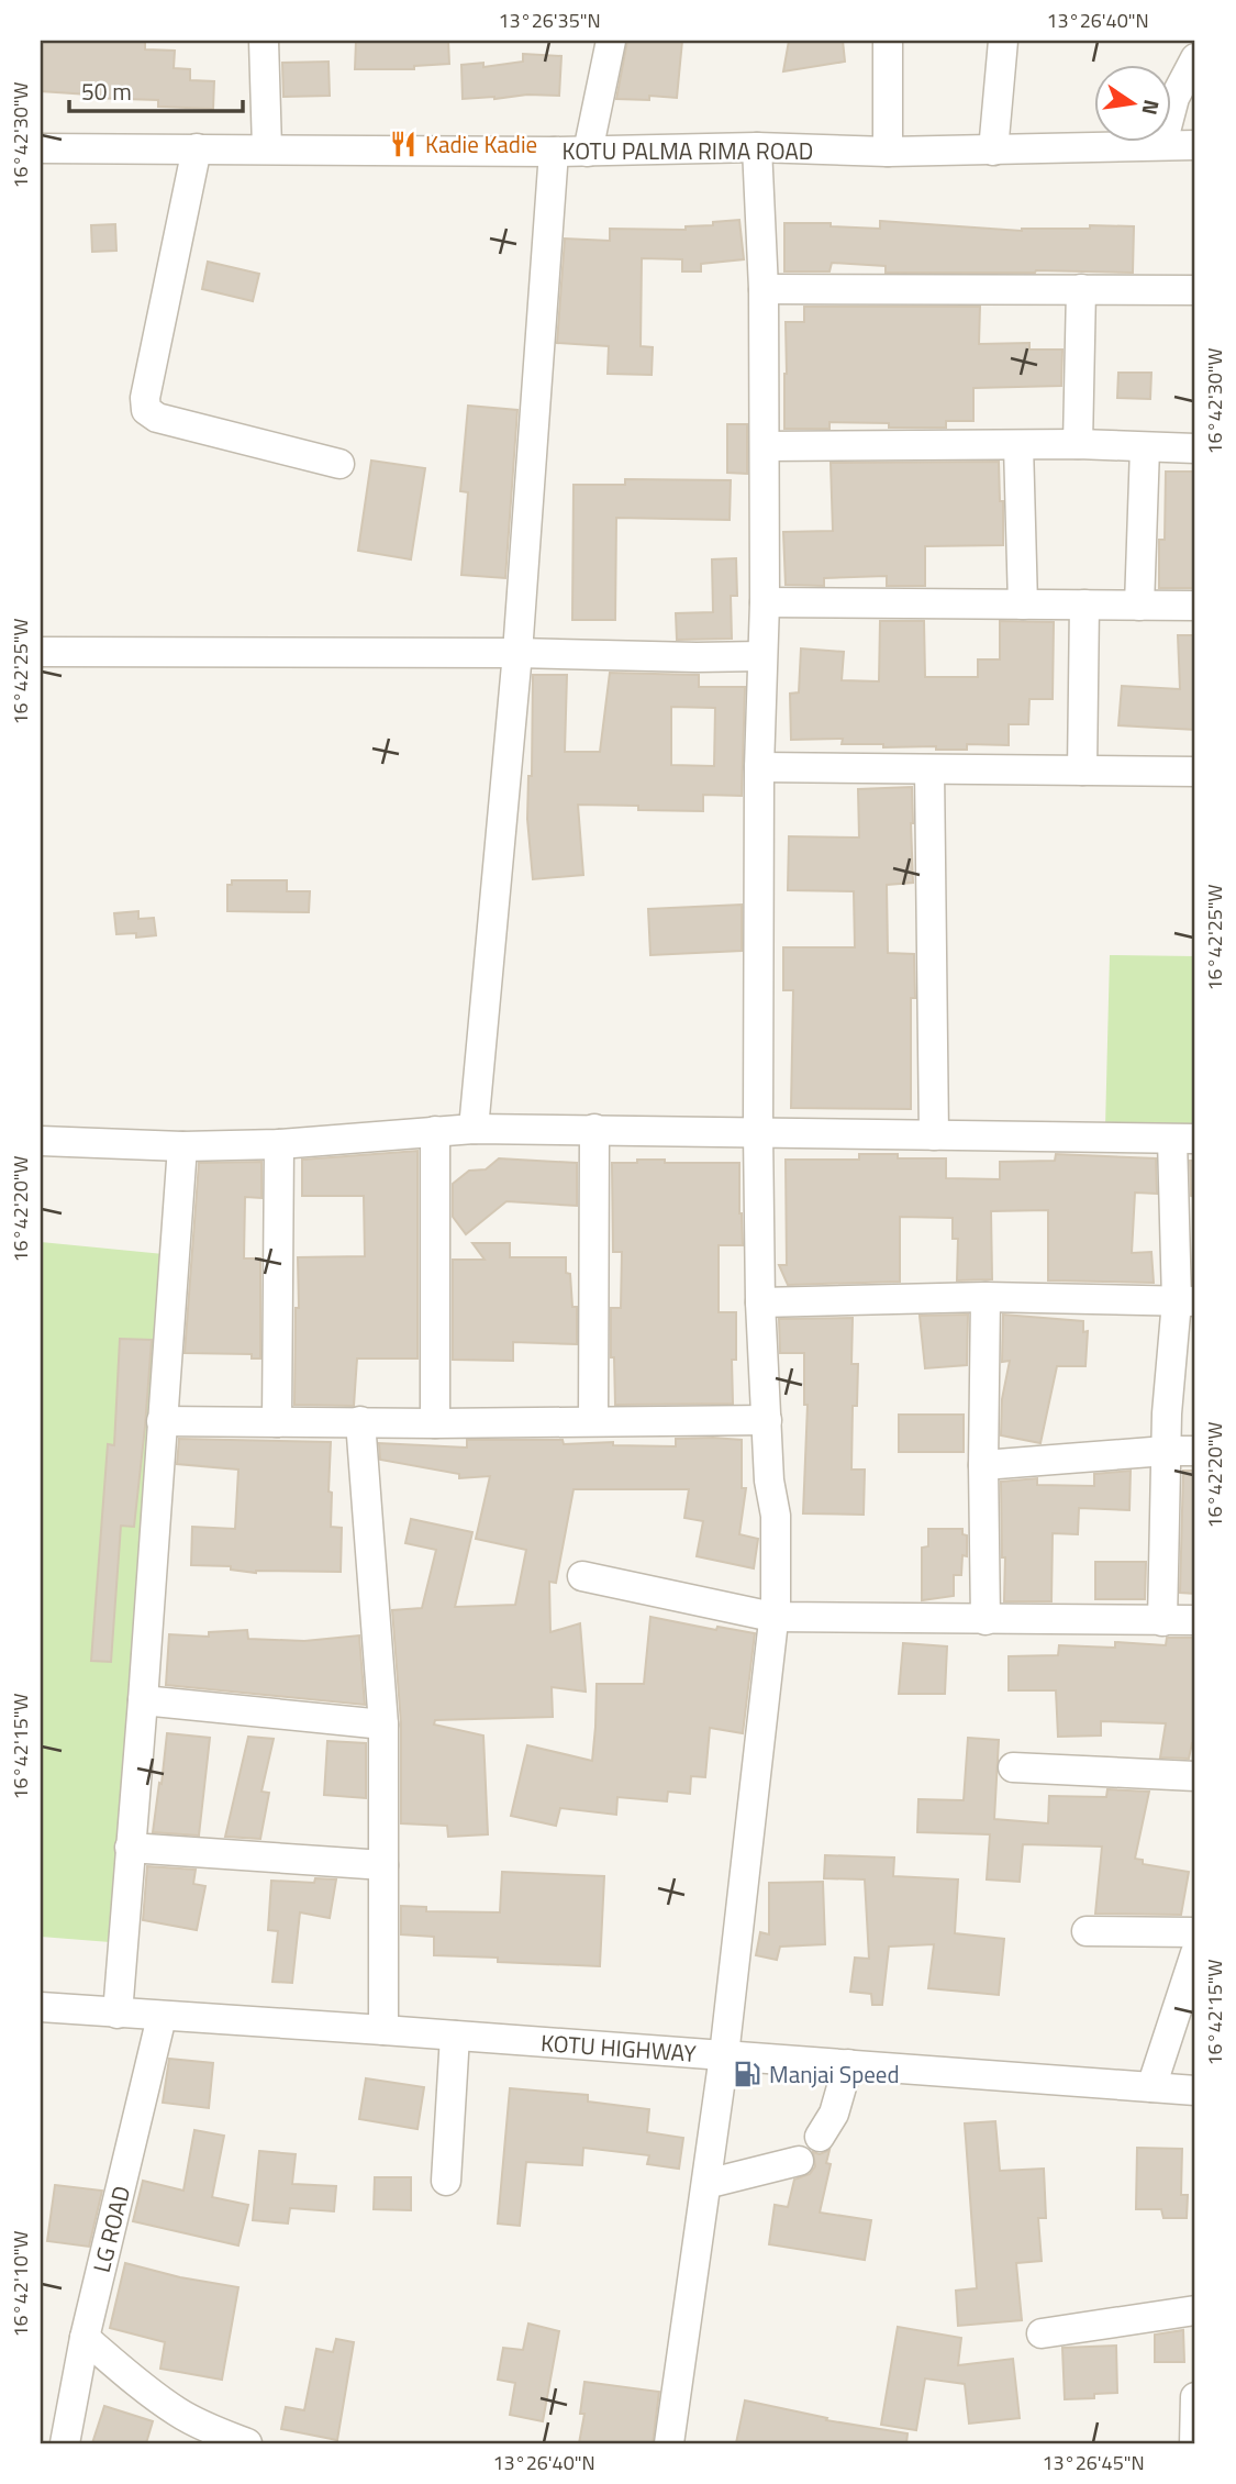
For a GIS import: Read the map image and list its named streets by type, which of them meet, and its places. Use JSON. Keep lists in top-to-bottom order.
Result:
{
  "streets": {
    "street": ["KOTU PALMA RIMA ROAD", "KOTU HIGHWAY", "LG ROAD"]
  },
  "crossings": [
    ["KOTU HIGHWAY", "LG ROAD"]
  ],
  "places": {
    "restaurant": ["Kadie Kadie"],
    "fuel station": ["Manjai Speed"]
  },
  "scale_bar": "50 m",
  "north": "right",
  "coordinates": [
    "13°26'35\"N",
    "13°26'40\"N",
    "16°42'30\"W",
    "16°42'25\"W",
    "16°42'20\"W",
    "16°42'15\"W",
    "16°42'10\"W",
    "13°26'45\"N"
  ]
}
